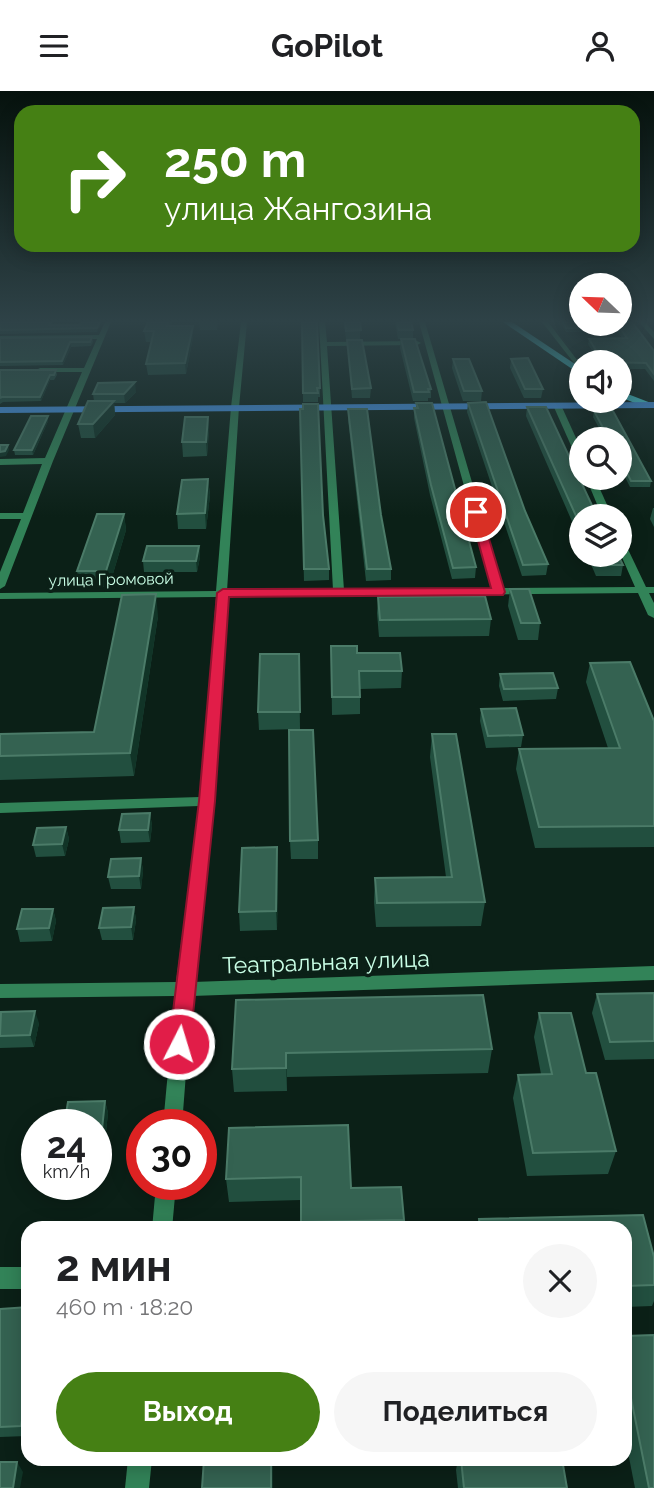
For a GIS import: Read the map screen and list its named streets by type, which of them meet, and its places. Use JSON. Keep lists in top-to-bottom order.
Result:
{
  "streets": {
    "street": ["улица Громовой", "Театральная улица"]
  },
  "north": "top left",
  "page": {
    "header": "GoPilot",
    "turn": ["250 m", "улица Жангозина"],
    "speed": "24 km/h",
    "limit": "30",
    "heading": ["2 мин", "460 m · 18:20"],
    "buttons": ["Выход", "Поделиться"]
  }
}
